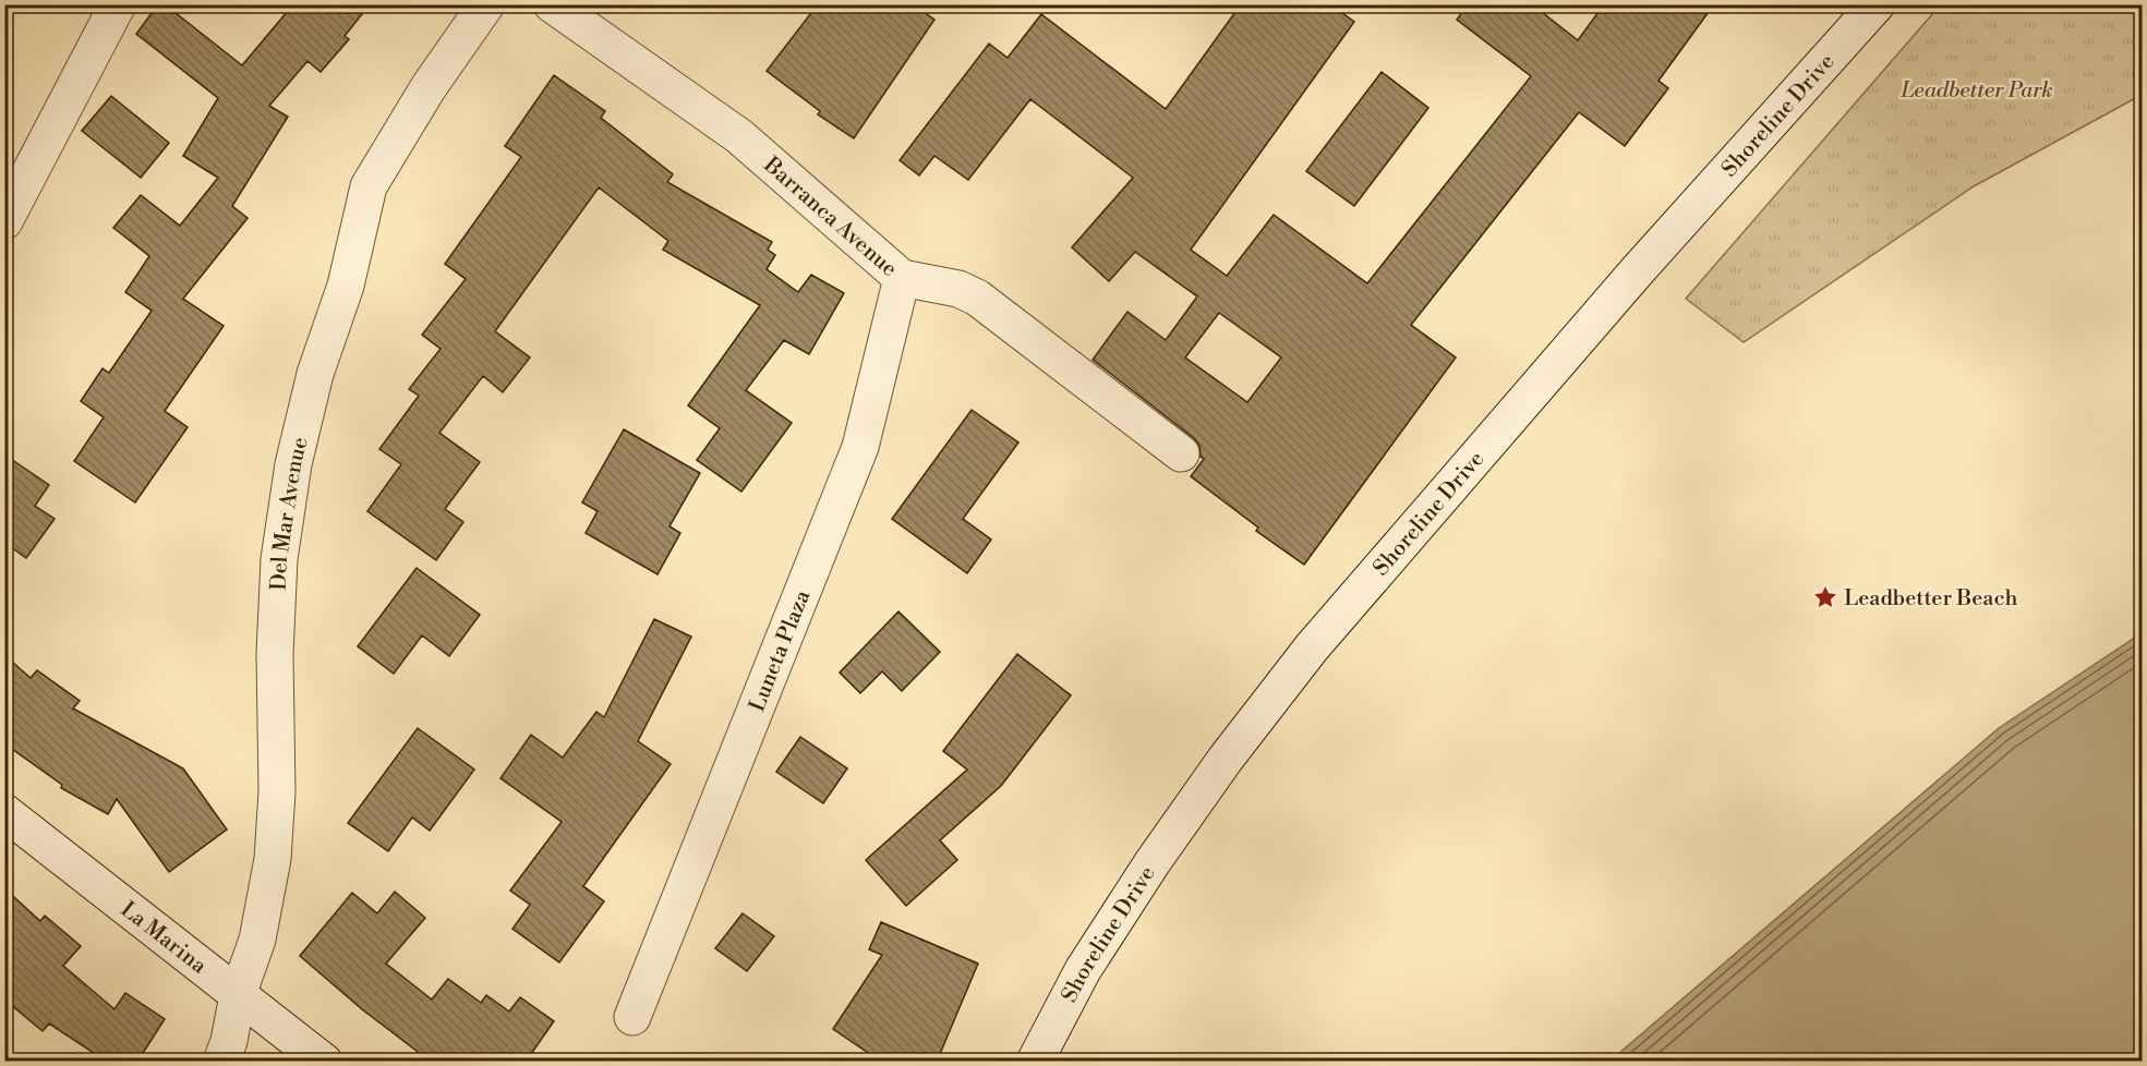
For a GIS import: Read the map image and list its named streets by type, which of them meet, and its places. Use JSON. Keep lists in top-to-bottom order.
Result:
{
  "streets": {
    "street": [
      "Shoreline Drive",
      "Barranca Avenue",
      "Del Mar Avenue",
      "Luneta Plaza",
      "La Marina"
    ]
  },
  "crossings": [
    ["Barranca Avenue", "Luneta Plaza"],
    ["Del Mar Avenue", "La Marina"]
  ],
  "parks": ["Leadbetter Park"],
  "places": {
    "place": ["Leadbetter Beach"]
  }
}
